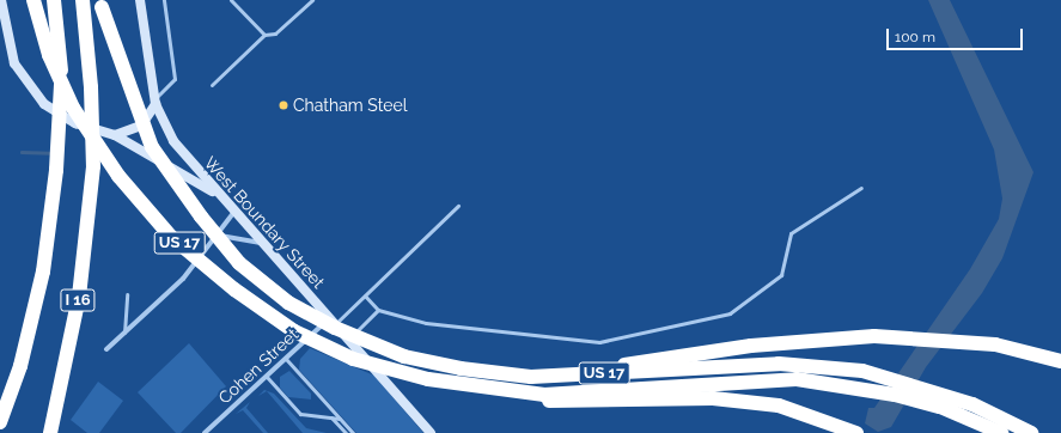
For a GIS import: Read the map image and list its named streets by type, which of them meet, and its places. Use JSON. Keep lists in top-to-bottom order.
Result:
{
  "streets": {
    "highway": ["US 17", "I 16"],
    "main road": ["West Boundary Street"],
    "street": ["Cohen Street"]
  },
  "crossings": [
    ["West Boundary Street", "Cohen Street"]
  ],
  "places": ["Chatham Steel"],
  "scale_bar": "100 m"
}
